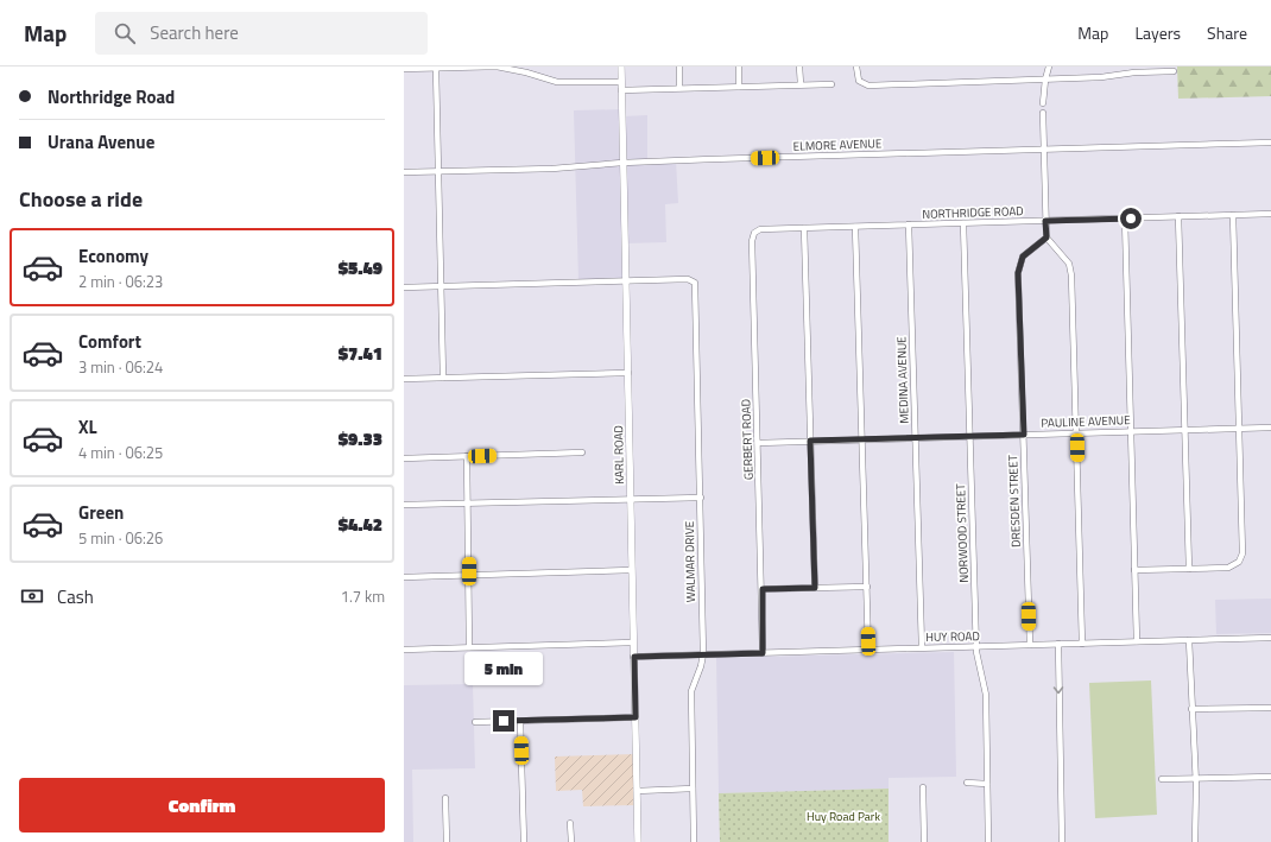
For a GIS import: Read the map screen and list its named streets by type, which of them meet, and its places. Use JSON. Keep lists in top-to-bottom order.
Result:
{
  "streets": {
    "main road": ["KARL ROAD"],
    "street": [
      "ELMORE AVENUE",
      "NORTHRIDGE ROAD",
      "MEDINA AVENUE",
      "PAULINE AVENUE",
      "GERBERT ROAD",
      "DRESDEN STREET",
      "NORWOOD STREET",
      "WALMAR DRIVE",
      "HUY ROAD"
    ]
  },
  "crossings": [
    ["ELMORE AVENUE", "KARL ROAD"],
    ["NORTHRIDGE ROAD", "MEDINA AVENUE"],
    ["NORTHRIDGE ROAD", "GERBERT ROAD"],
    ["NORTHRIDGE ROAD", "NORWOOD STREET"],
    ["MEDINA AVENUE", "PAULINE AVENUE"],
    ["MEDINA AVENUE", "HUY ROAD"],
    ["PAULINE AVENUE", "GERBERT ROAD"],
    ["PAULINE AVENUE", "DRESDEN STREET"],
    ["PAULINE AVENUE", "NORWOOD STREET"],
    ["GERBERT ROAD", "HUY ROAD"],
    ["KARL ROAD", "WALMAR DRIVE"],
    ["KARL ROAD", "HUY ROAD"],
    ["DRESDEN STREET", "HUY ROAD"],
    ["NORWOOD STREET", "HUY ROAD"],
    ["WALMAR DRIVE", "HUY ROAD"]
  ],
  "parks": ["Huy Road Park"],
  "page": {
    "header": "Map",
    "search": "Search here",
    "nav": ["Map", "Layers", "Share"],
    "banner": ["Northridge Road", "Urana Avenue"],
    "heading": "Choose a ride",
    "list": [
      {
        "name": "Economy",
        "note": "2 min · 06:23",
        "value": "$5.49"
      },
      {
        "name": "Comfort",
        "note": "3 min · 06:24",
        "value": "$7.41"
      },
      {
        "name": "XL",
        "note": "4 min · 06:25",
        "value": "$9.33"
      },
      {
        "name": "Green",
        "note": "5 min · 06:26",
        "value": "$4.42"
      }
    ],
    "pay": ["Cash", "1.7 km"],
    "bubble": "5 min",
    "buttons": "Confirm"
  }
}
